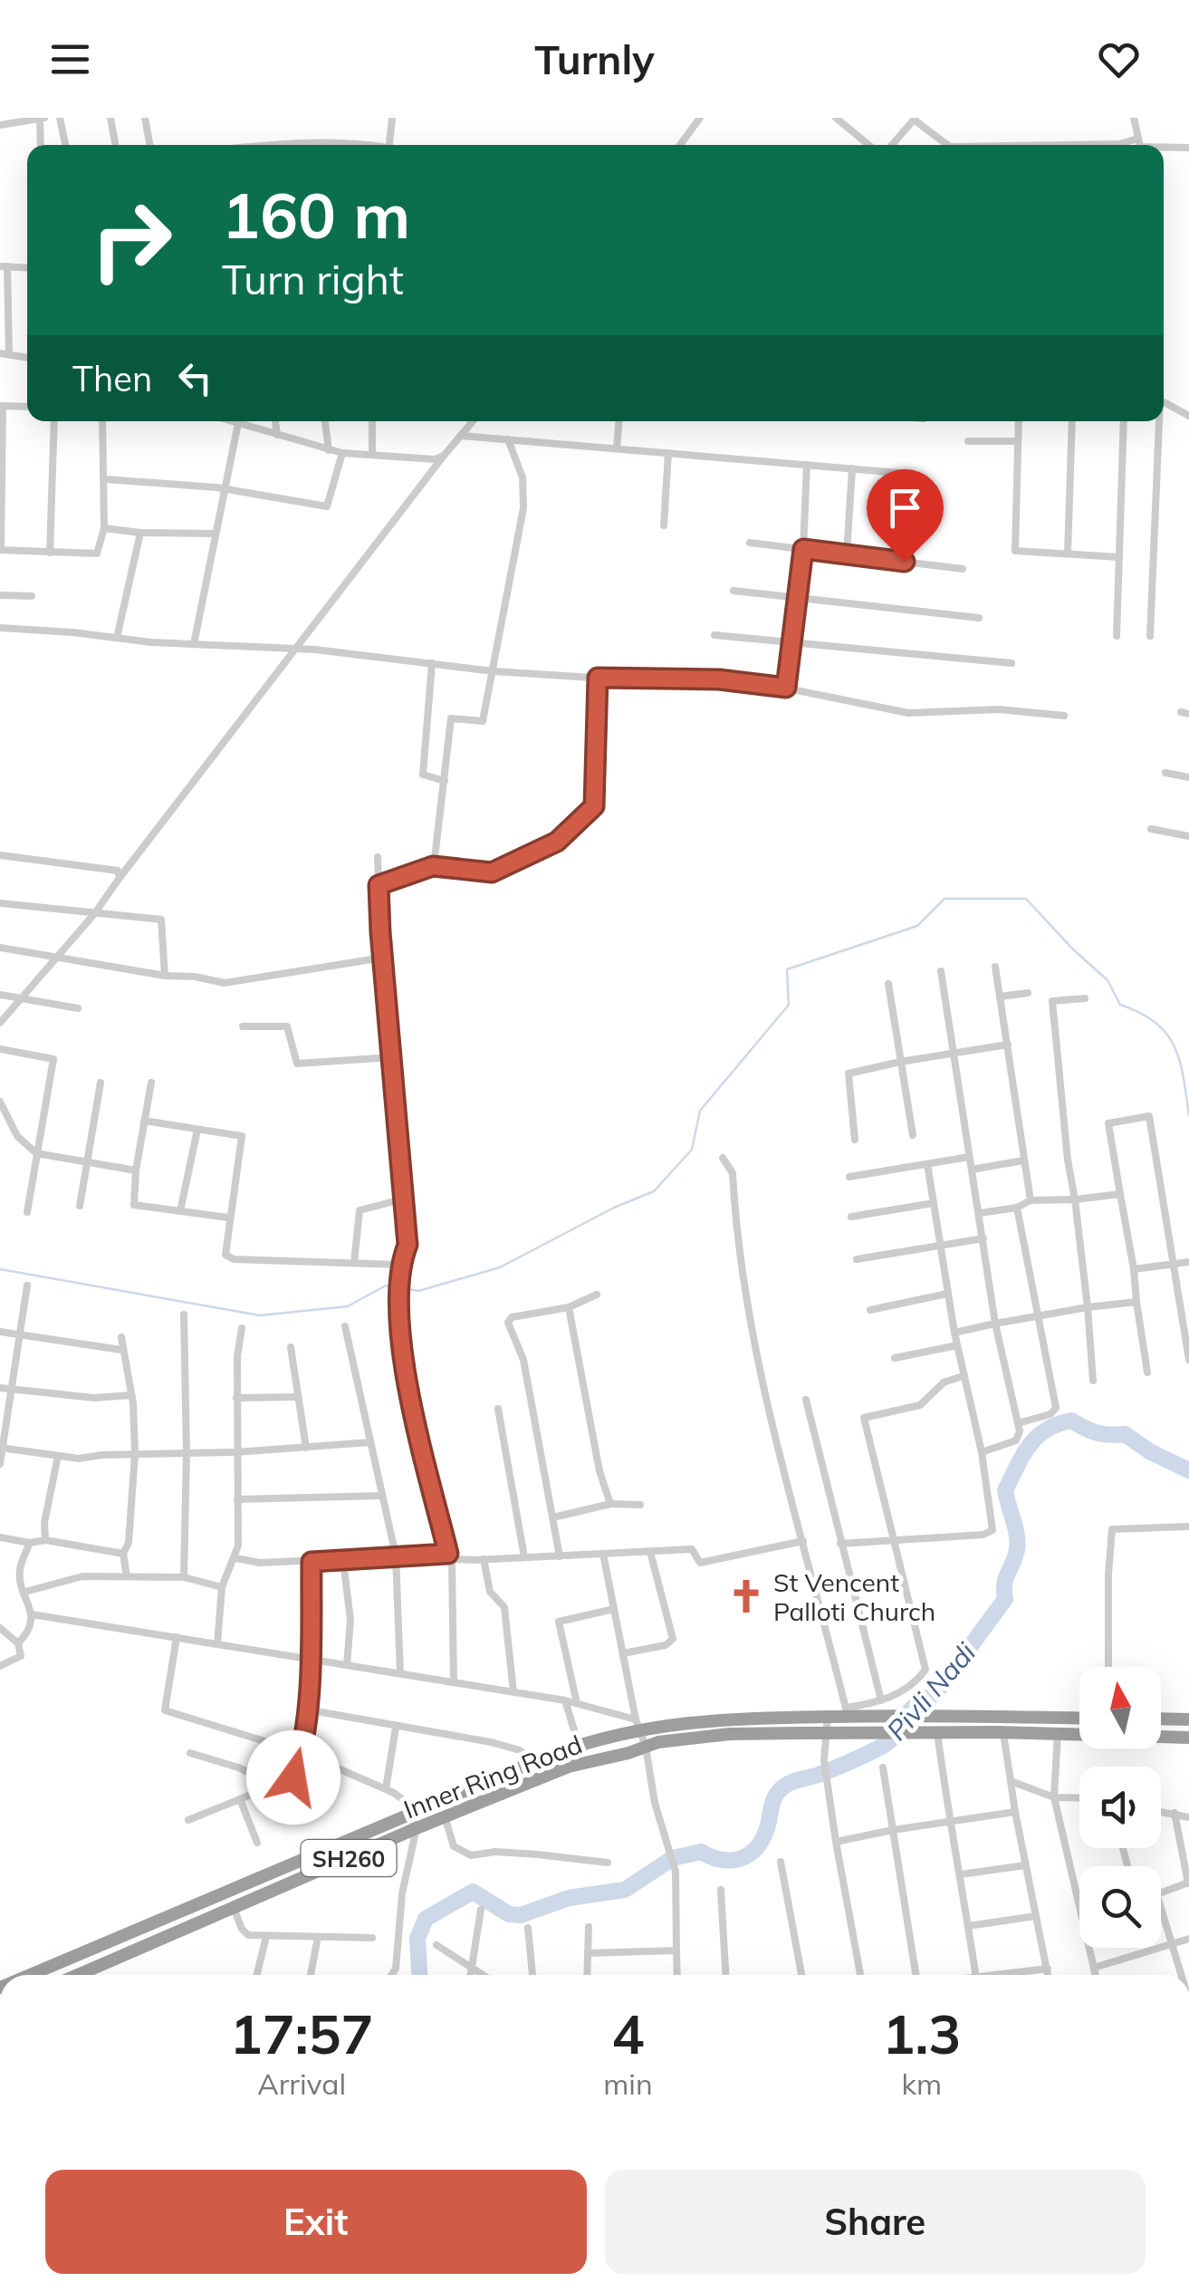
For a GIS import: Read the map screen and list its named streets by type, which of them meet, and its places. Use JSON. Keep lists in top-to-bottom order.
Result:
{
  "streets": {
    "highway": ["Inner Ring Road", "SH260"]
  },
  "water": ["Pivli Nadi"],
  "places": {
    "church": ["St Vencent Palloti Church"]
  },
  "north": "top",
  "page": {
    "header": "Turnly",
    "turn": ["160 m", "Turn right"],
    "then": "Then",
    "eta": [
      "17:57",
      "Arrival",
      "4",
      "min",
      "1.3",
      "km"
    ],
    "buttons": ["Exit", "Share"]
  }
}
